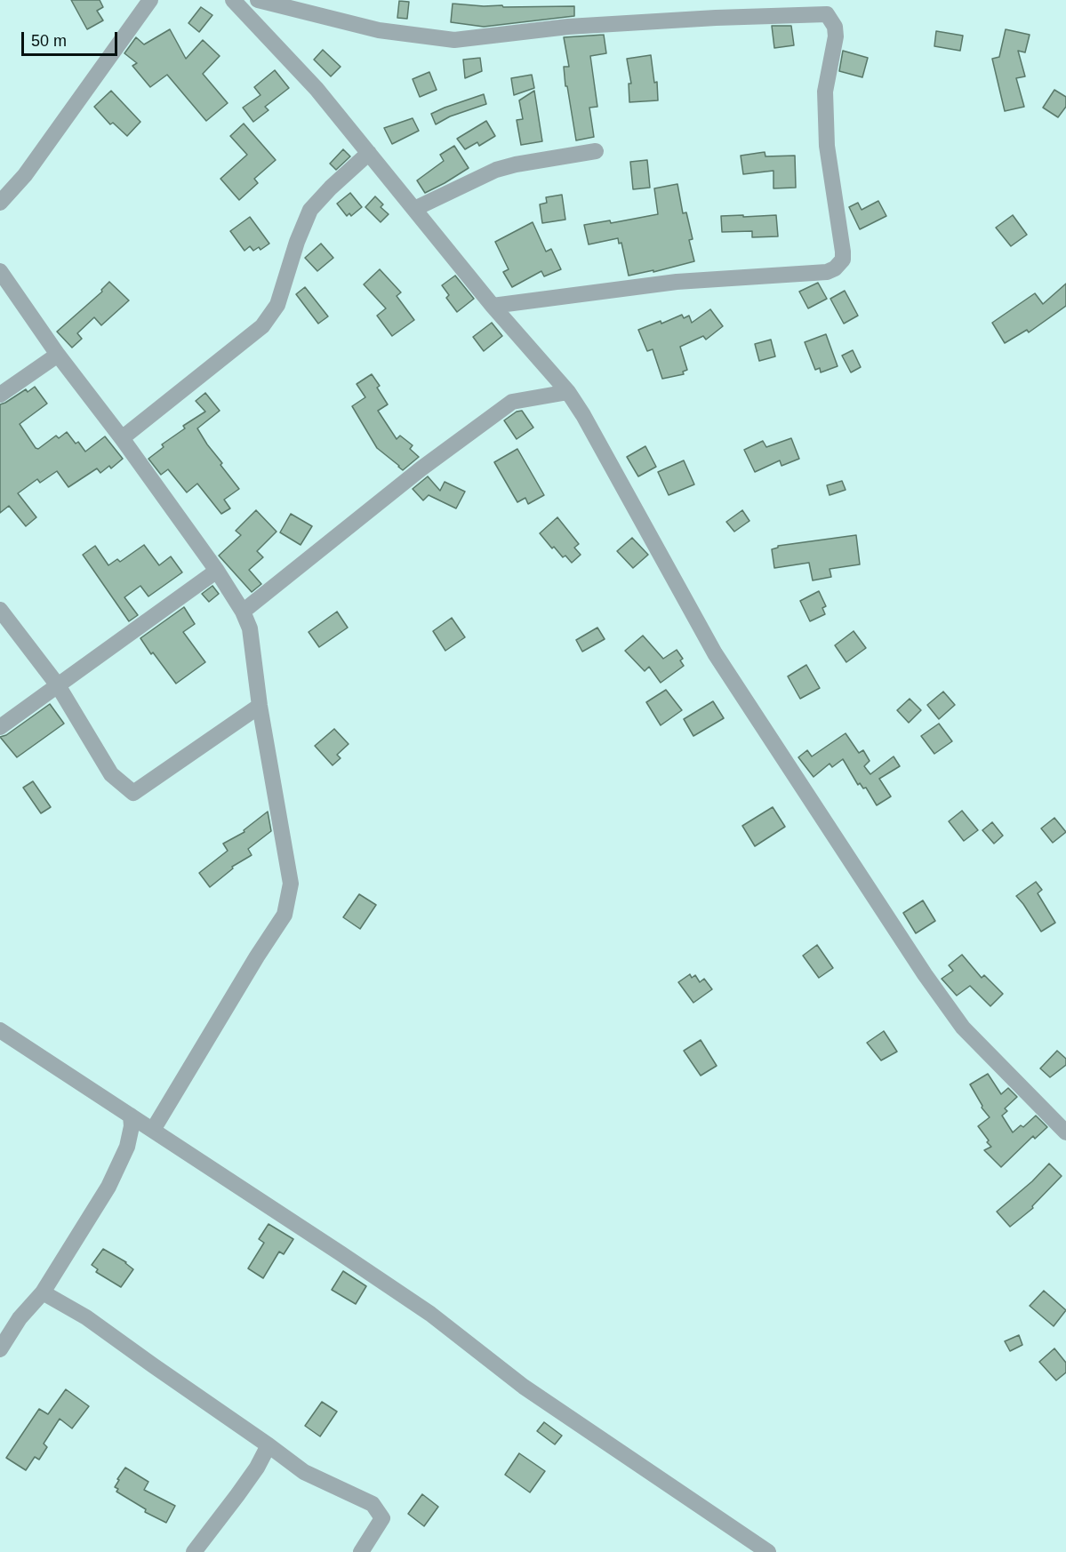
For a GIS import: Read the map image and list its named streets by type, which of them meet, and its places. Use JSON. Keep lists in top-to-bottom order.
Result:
{
  "scale_bar": "50 m"
}
